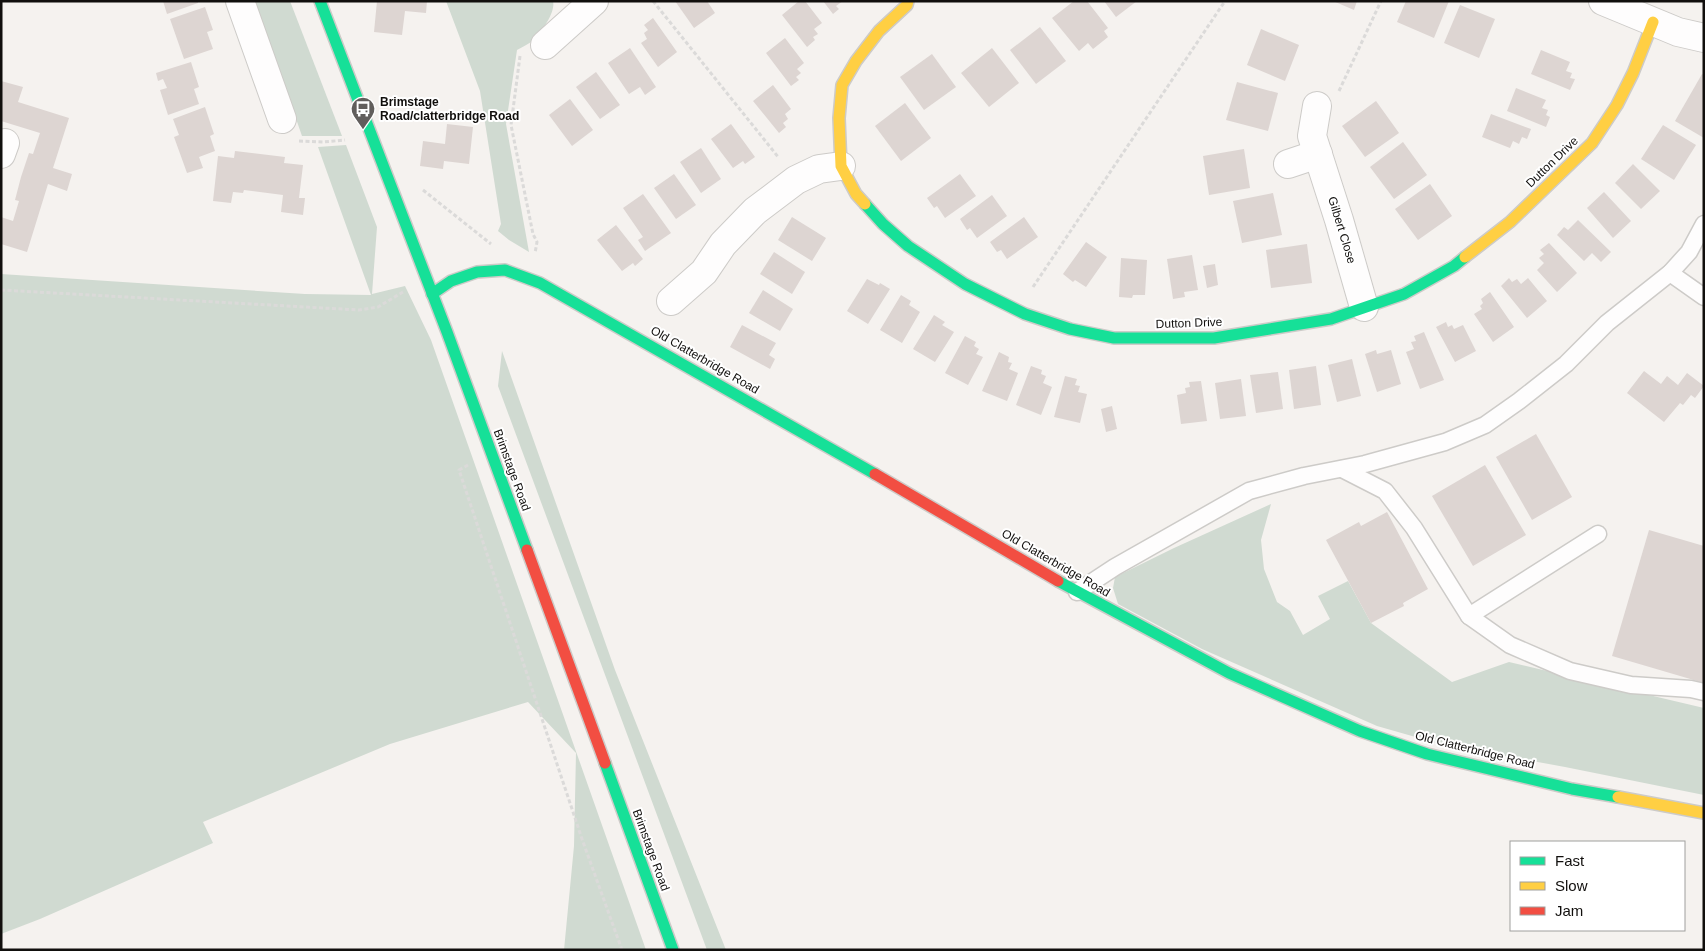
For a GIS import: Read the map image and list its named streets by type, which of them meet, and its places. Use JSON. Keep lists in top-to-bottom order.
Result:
{
  "streets": {
    "street": [
      "Dutton Drive",
      "Gilbert Close",
      "Old Clatterbridge Road",
      "Brimstage Road"
    ]
  },
  "crossings": [
    ["Dutton Drive", "Gilbert Close"],
    ["Old Clatterbridge Road", "Brimstage Road"]
  ],
  "places": {
    "bus stop": ["Brimstage Road/clatterbridge Road"]
  },
  "legend": ["Fast", "Slow", "Jam"]
}
